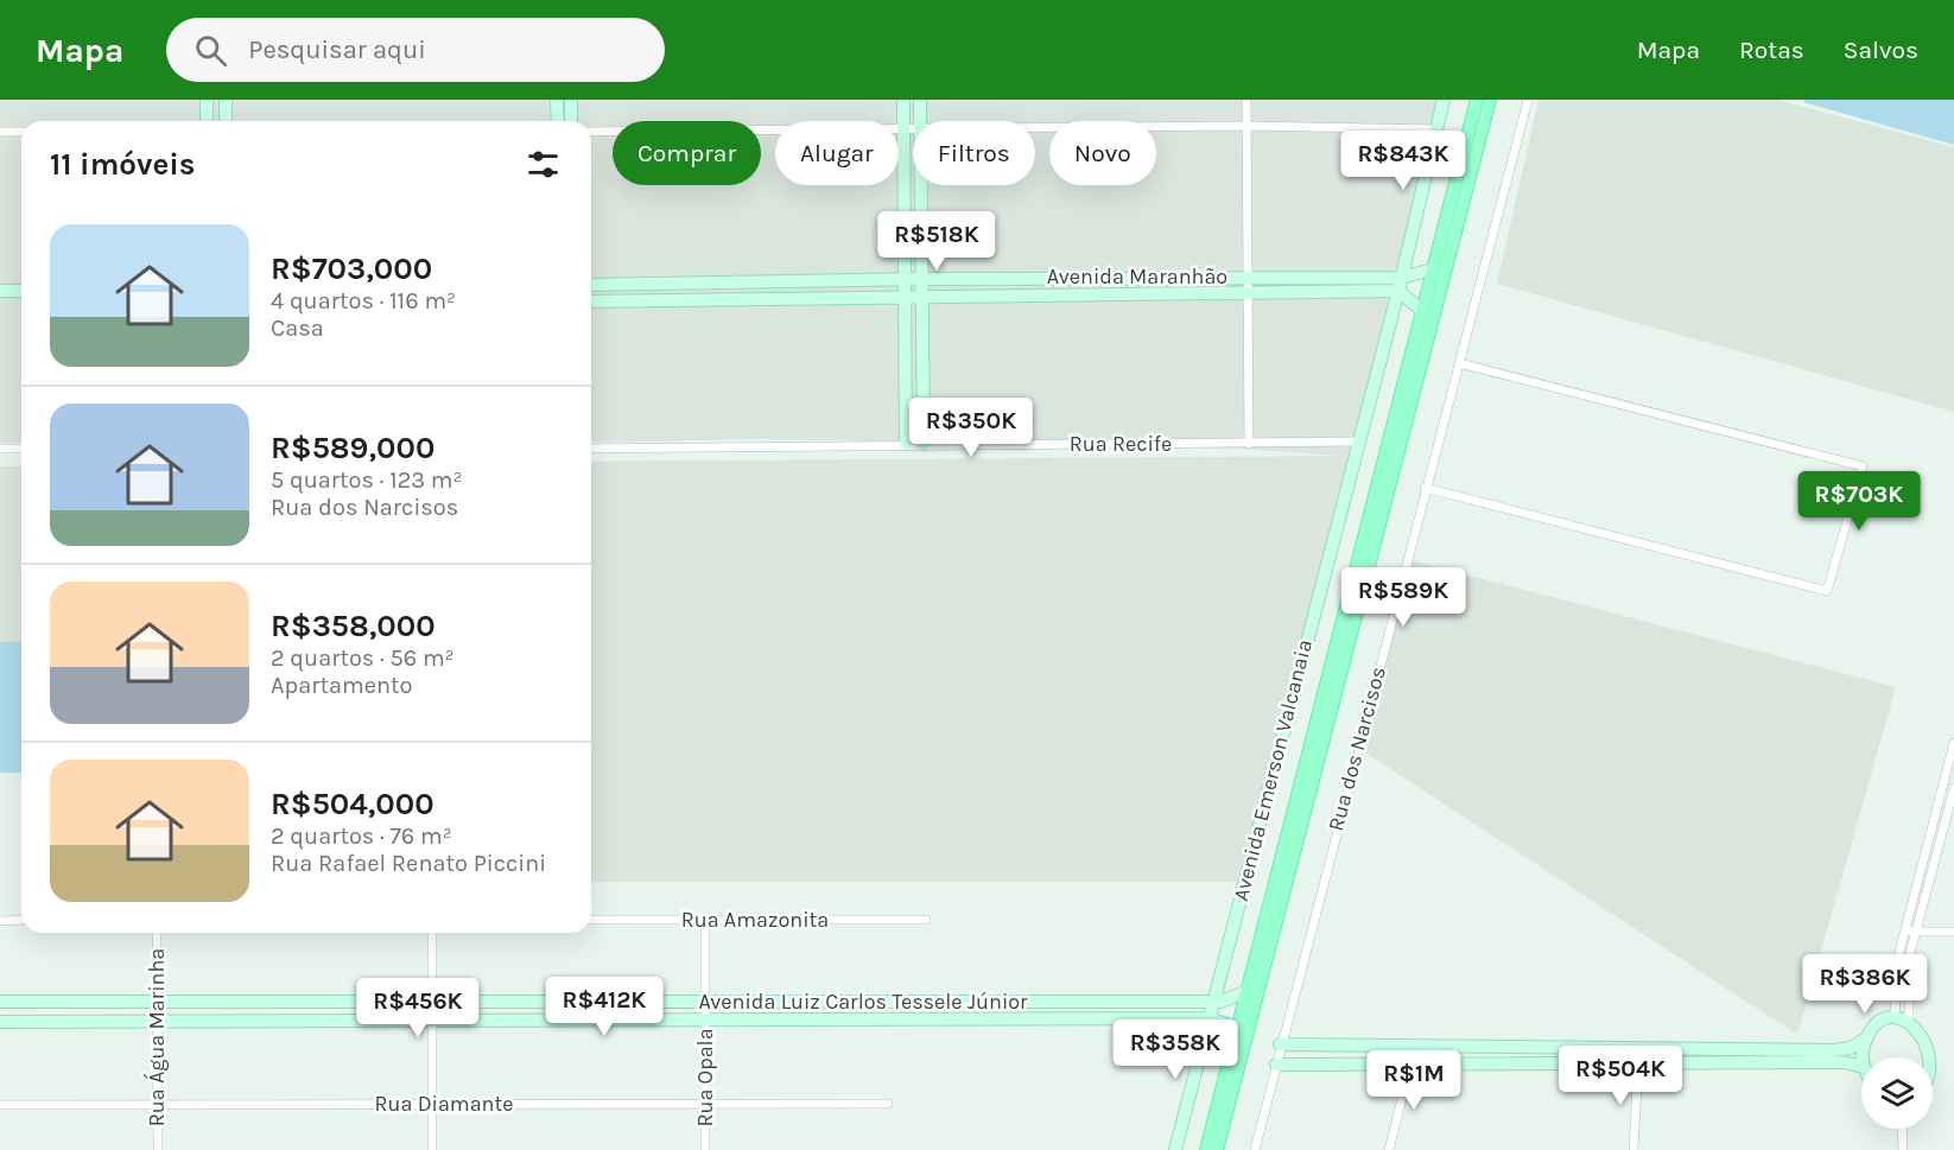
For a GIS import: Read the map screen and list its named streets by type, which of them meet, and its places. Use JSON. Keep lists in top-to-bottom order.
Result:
{
  "streets": {
    "street": [
      "Avenida Maranhão",
      "Rua Recife",
      "Rua dos Narcisos",
      "Avenida Emerson Valcanaia",
      "Rua Amazonita",
      "Avenida Luiz Carlos Tessele Júnior",
      "Rua Água Marinha",
      "Rua Opala",
      "Rua Diamante"
    ]
  },
  "crossings": [
    ["Avenida Maranhão", "Avenida Emerson Valcanaia"],
    ["Rua Recife", "Avenida Emerson Valcanaia"],
    ["Avenida Emerson Valcanaia", "Avenida Luiz Carlos Tessele Júnior"],
    ["Rua Amazonita", "Rua Opala"],
    ["Avenida Luiz Carlos Tessele Júnior", "Rua Água Marinha"],
    ["Avenida Luiz Carlos Tessele Júnior", "Rua Opala"],
    ["Rua Água Marinha", "Rua Diamante"],
    ["Rua Opala", "Rua Diamante"]
  ],
  "page": {
    "header": "Mapa",
    "search": "Pesquisar aqui",
    "nav": ["Mapa", "Rotas", "Salvos"],
    "chip": [
      "Comprar",
      "Alugar",
      "Filtros",
      "Novo"
    ],
    "heading": "11 imóveis",
    "price": [
      "R$843K",
      "R$518K",
      "R$350K",
      "R$703K",
      "R$589K",
      "R$386K",
      "R$412K",
      "R$456K",
      "R$358K",
      "R$504K",
      "R$1M"
    ],
    "list": [
      {
        "name": "R$703,000",
        "note": "4 quartos · 116 m² · Casa"
      },
      {
        "name": "R$589,000",
        "note": "5 quartos · 123 m² · Rua dos Narcisos"
      },
      {
        "name": "R$358,000",
        "note": "2 quartos · 56 m² · Apartamento"
      },
      {
        "name": "R$504,000",
        "note": "2 quartos · 76 m² · Rua Rafael Renato Piccini"
      }
    ]
  }
}
